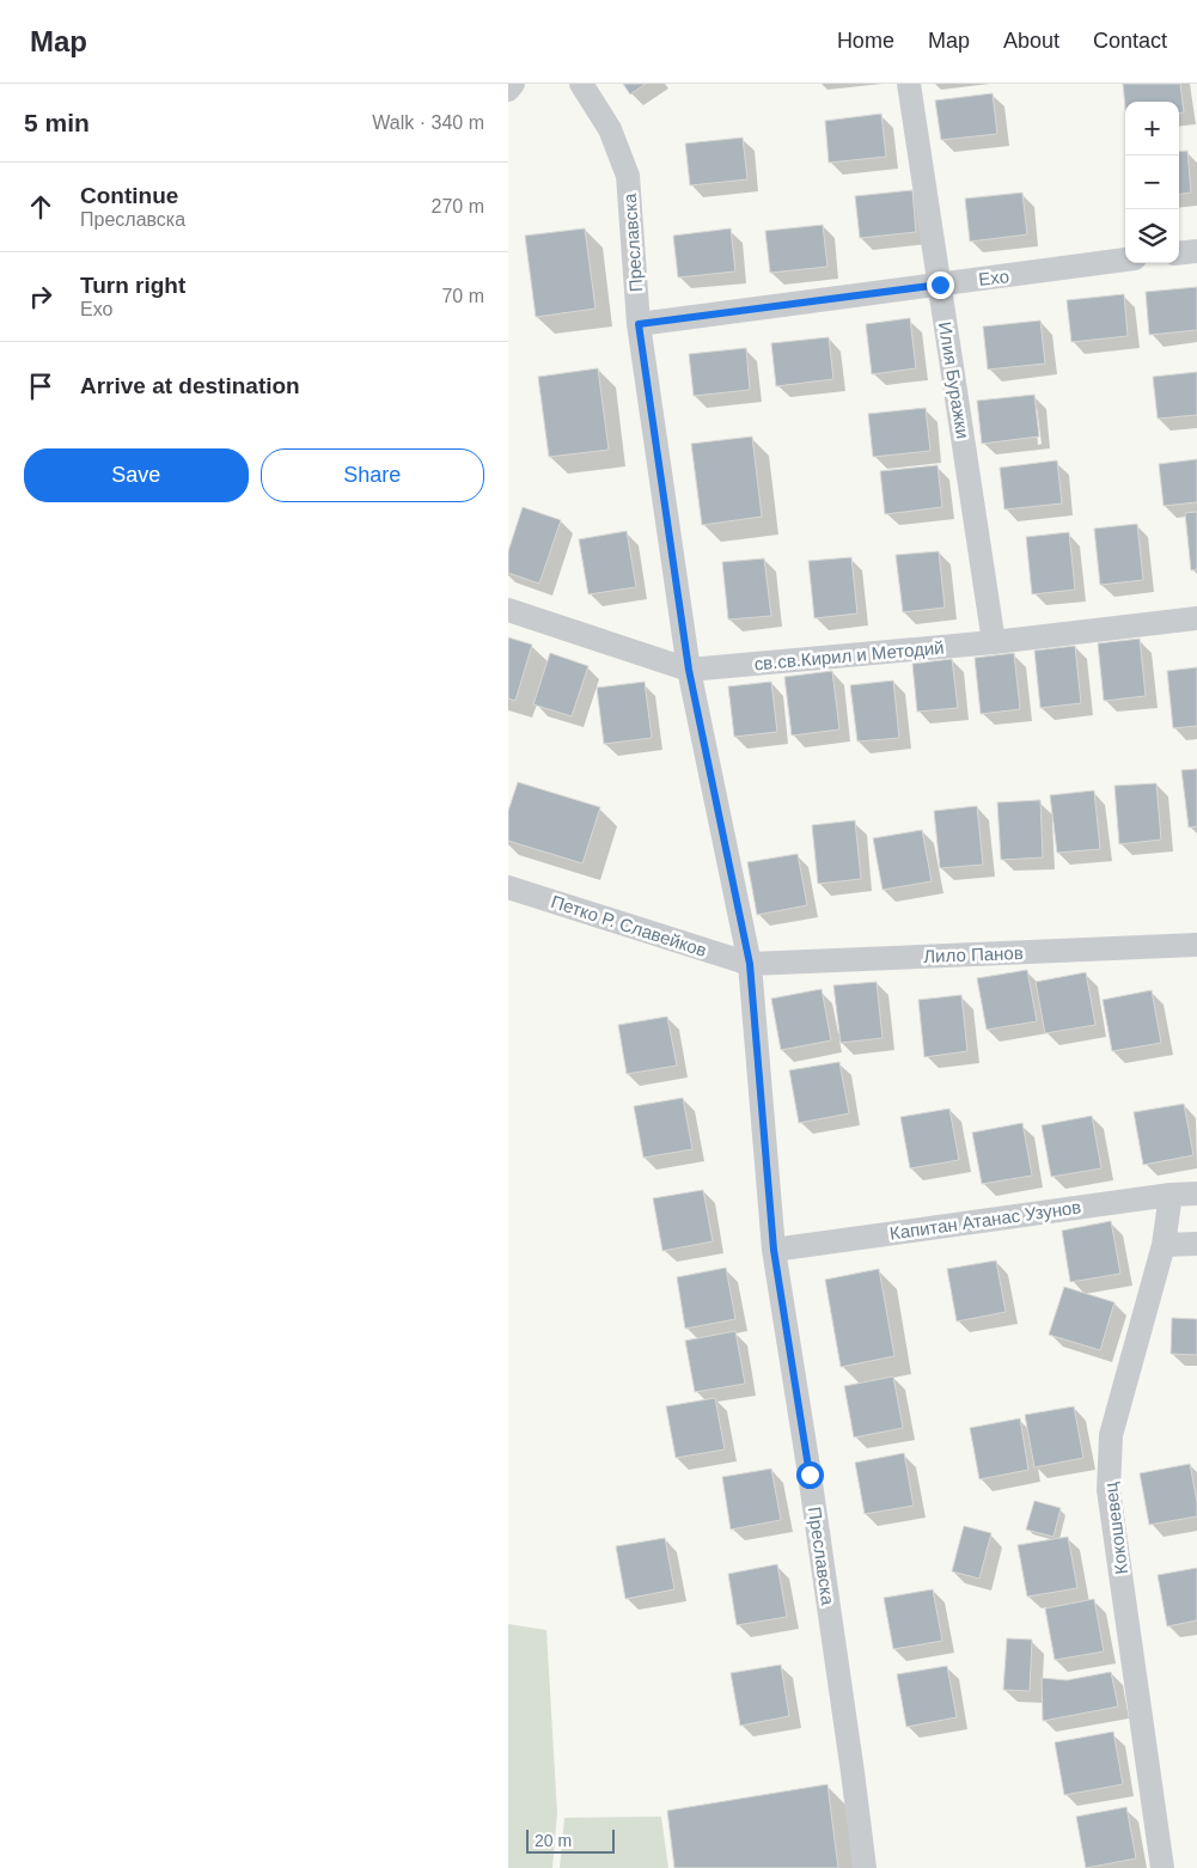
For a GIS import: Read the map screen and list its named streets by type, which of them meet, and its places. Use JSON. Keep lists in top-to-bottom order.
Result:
{
  "streets": {
    "street": [
      "Преславска",
      "Ехо",
      "Илия Буражки",
      "св.св.Кирил и Методий",
      "Петко Р. Славейков",
      "Лило Панов",
      "Капитан Атанас Узунов",
      "Кокошевец"
    ]
  },
  "crossings": [
    ["Преславска", "Ехо"],
    ["Преславска", "св.св.Кирил и Методий"],
    ["Преславска", "Петко Р. Славейков"],
    ["Преславска", "Лило Панов"],
    ["Преславска", "Капитан Атанас Узунов"],
    ["Ехо", "Илия Буражки"],
    ["Илия Буражки", "св.св.Кирил и Методий"],
    ["Петко Р. Славейков", "Лило Панов"],
    ["Капитан Атанас Узунов", "Кокошевец"]
  ],
  "scale_bar": "20 m",
  "page": {
    "header": "Map",
    "nav": [
      "Home",
      "Map",
      "About",
      "Contact"
    ],
    "heading": ["5 min", "Walk · 340 m"],
    "map_buttons": ["+", "−"],
    "list": [
      ["Continue", "Преславска", "270 m"],
      ["Turn right", "Ехо", "70 m"],
      "Arrive at destination"
    ],
    "buttons": ["Save", "Share"],
    "scale": "20 m"
  }
}
